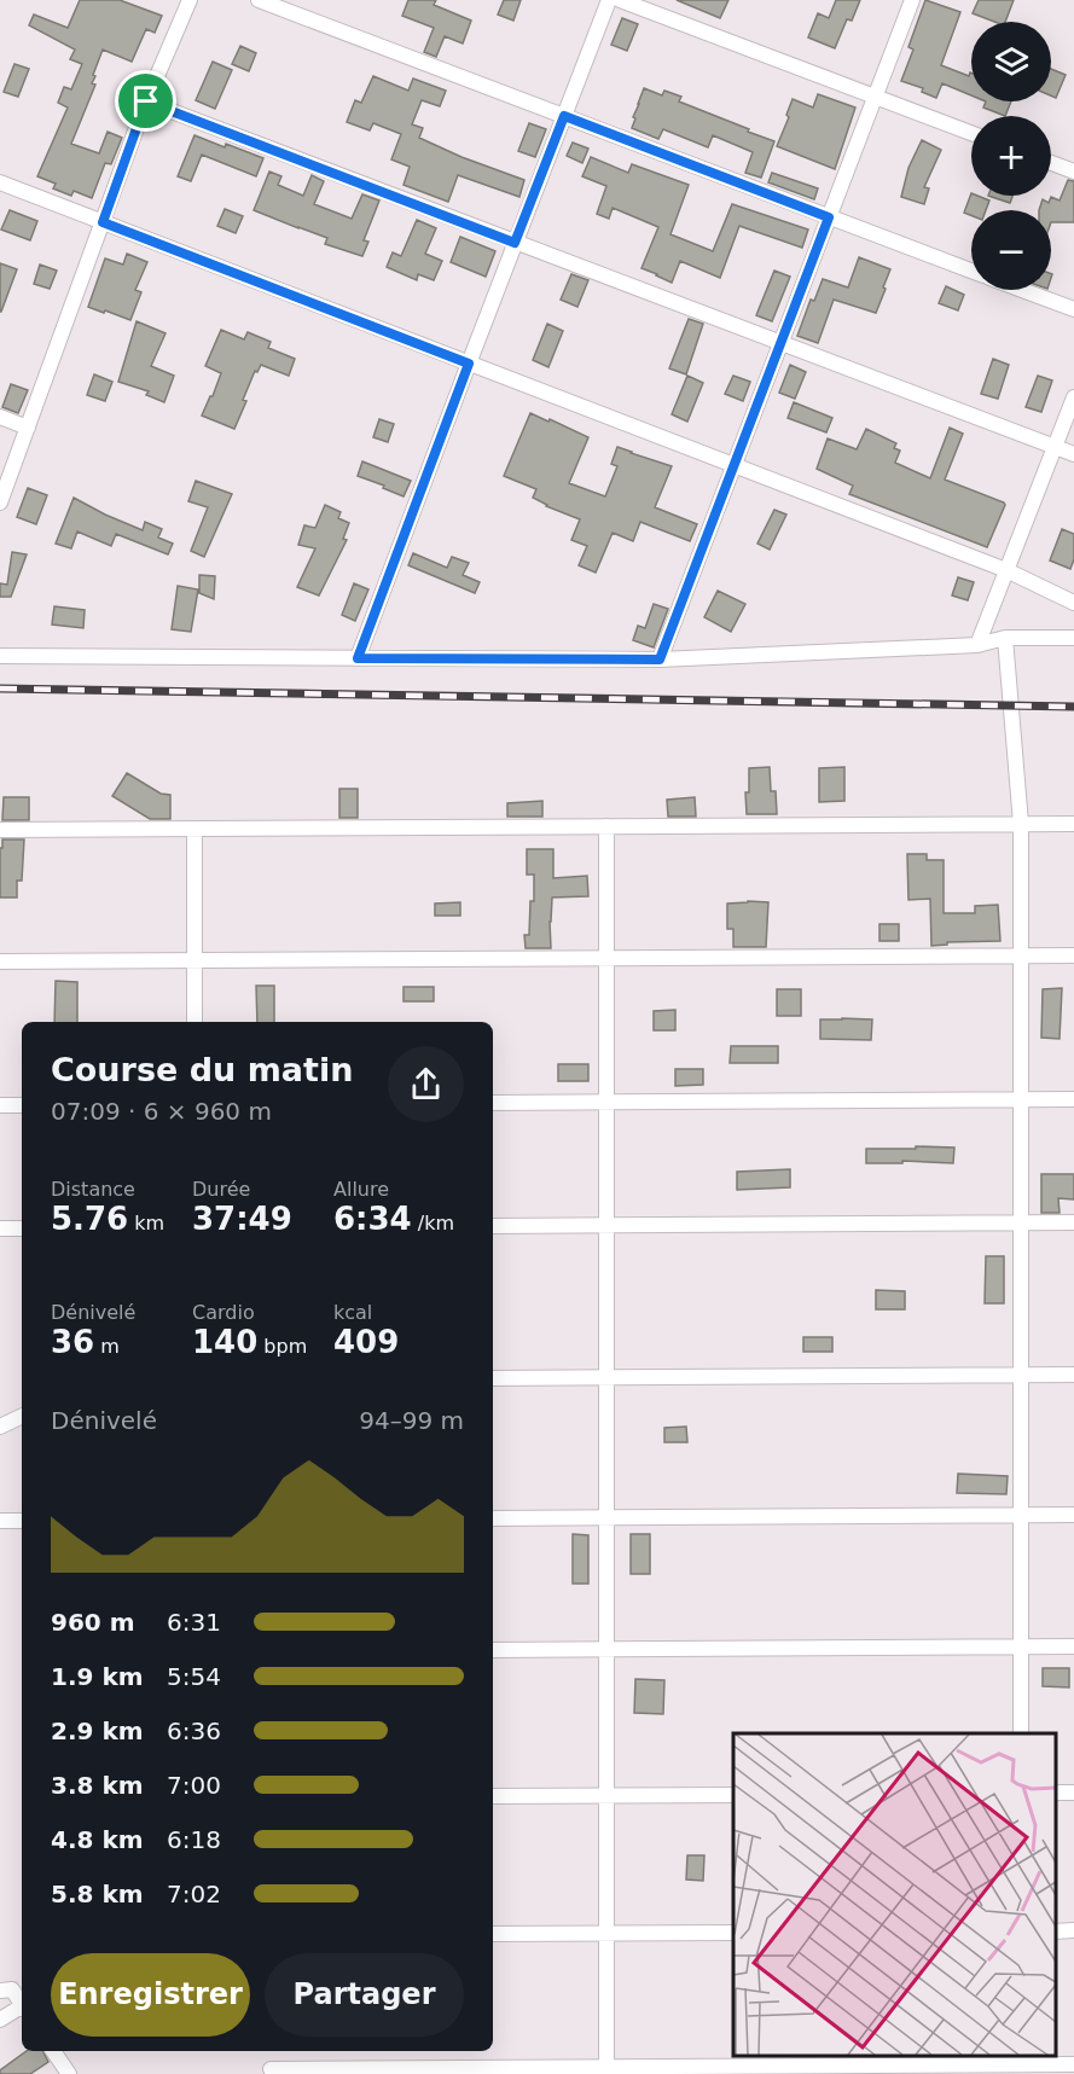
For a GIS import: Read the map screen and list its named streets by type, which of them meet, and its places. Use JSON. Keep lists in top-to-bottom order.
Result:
{
  "page": {
    "map_buttons": ["+", "−"],
    "heading": ["Course du matin", "07:09 · 6 × 960 m"],
    "stats": [
      ["Distance", "5.76 km"],
      ["Durée", "37:49"],
      ["Allure", "6:34 /km"],
      ["Dénivelé", "36 m"],
      ["Cardio", "140 bpm"],
      ["kcal", "409"]
    ],
    "chart": ["Dénivelé", "94–99 m"],
    "list": [
      {
        "name": "960 m",
        "note": "6:31"
      },
      {
        "name": "1.9 km",
        "note": "5:54"
      },
      {
        "name": "2.9 km",
        "note": "6:36"
      },
      {
        "name": "3.8 km",
        "note": "7:00"
      },
      {
        "name": "4.8 km",
        "note": "6:18"
      },
      {
        "name": "5.8 km",
        "note": "7:02"
      }
    ],
    "buttons": ["Enregistrer", "Partager"]
  }
}
